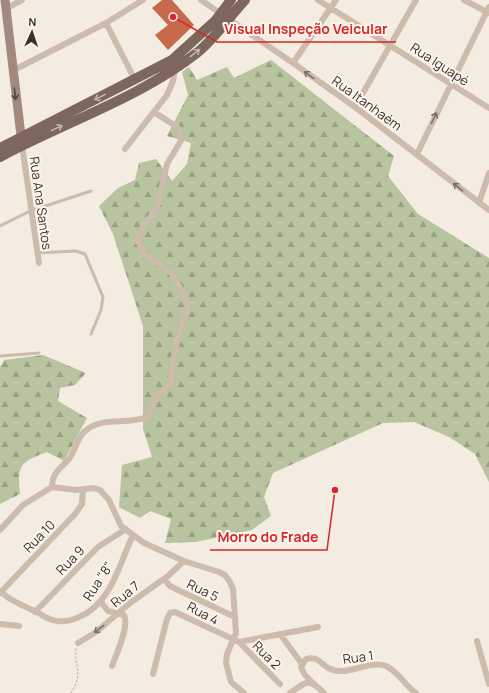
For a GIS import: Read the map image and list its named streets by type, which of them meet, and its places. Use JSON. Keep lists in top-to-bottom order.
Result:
{
  "streets": {
    "street": [
      "Rua Iguapé",
      "Rua Itanhaém",
      "Rua Ana Santos",
      "Rua 10",
      "Rua 9",
      "Rua \"8\"",
      "Rua 5",
      "Rua 7",
      "Rua 4",
      "Rua 2",
      "Rua 1"
    ]
  },
  "crossings": [
    ["Rua 10", "Rua \"8\""],
    ["Rua 9", "Rua \"8\""],
    ["Rua 5", "Rua 7"],
    ["Rua 4", "Rua 2"]
  ],
  "one_way": ["Rua Itanhaém", "Rua 7"],
  "places": ["Visual Inspeção Veicular", "Morro do Frade"],
  "north": "top"
}
